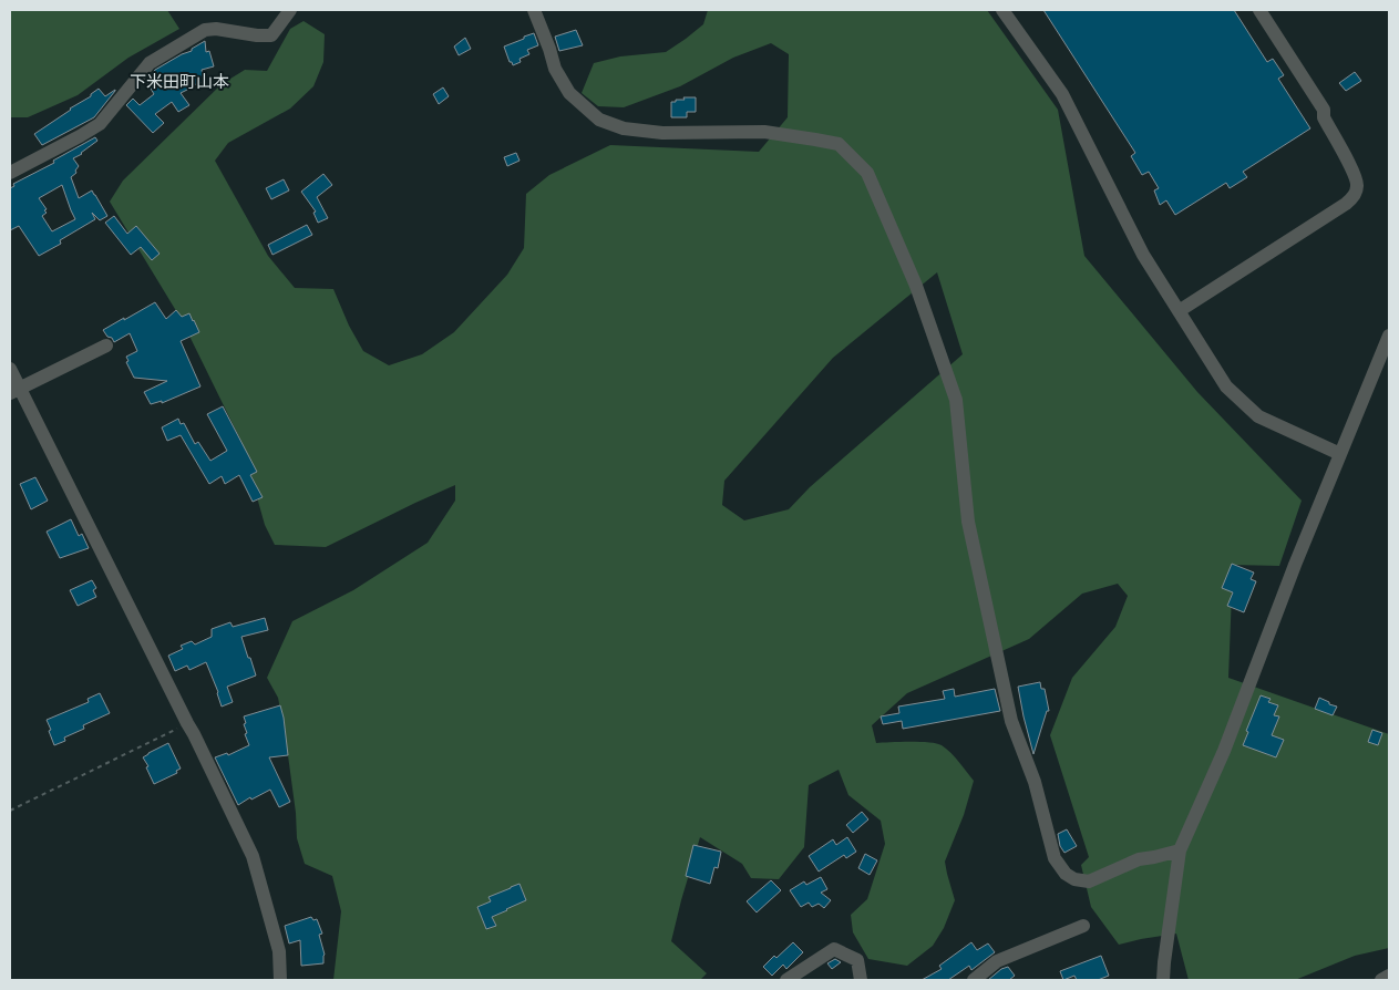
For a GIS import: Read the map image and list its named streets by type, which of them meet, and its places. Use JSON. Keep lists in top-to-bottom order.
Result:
{
  "districts": ["下米田町山本"]
}
